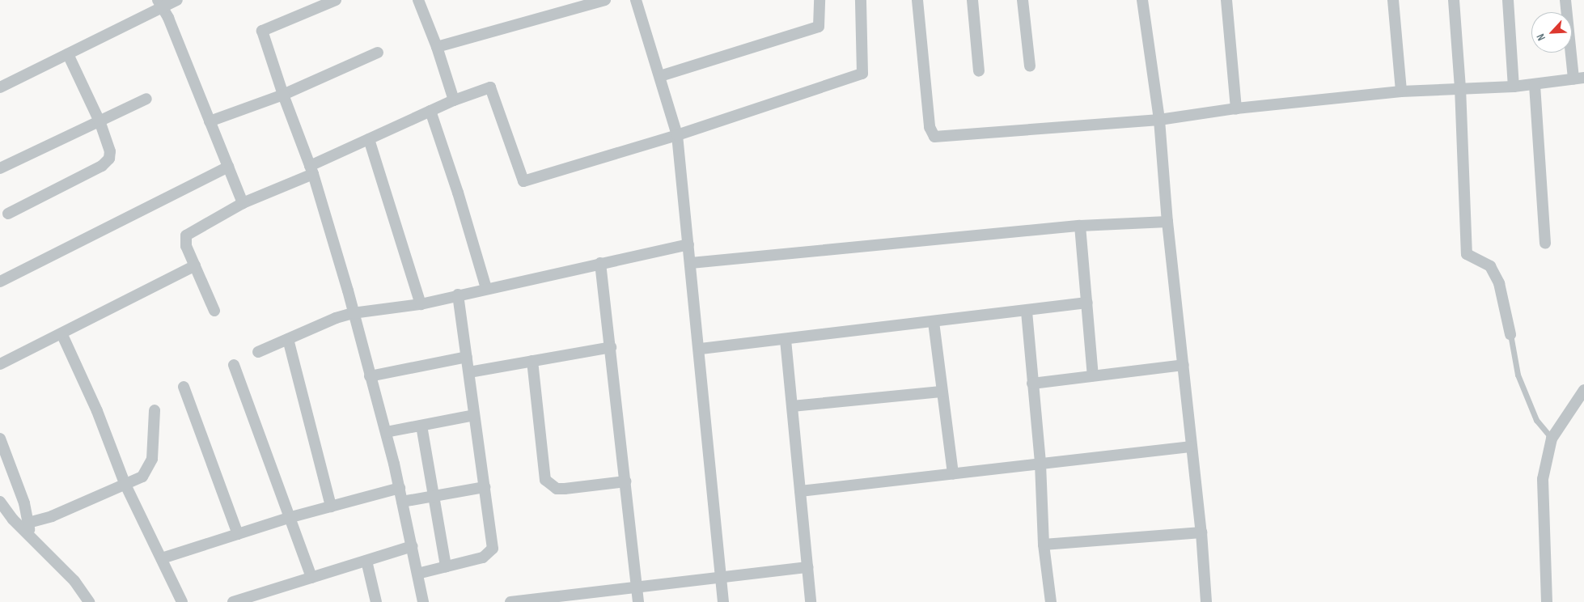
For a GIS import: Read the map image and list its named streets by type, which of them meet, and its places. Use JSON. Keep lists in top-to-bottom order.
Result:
{
  "north": "bottom left"
}
